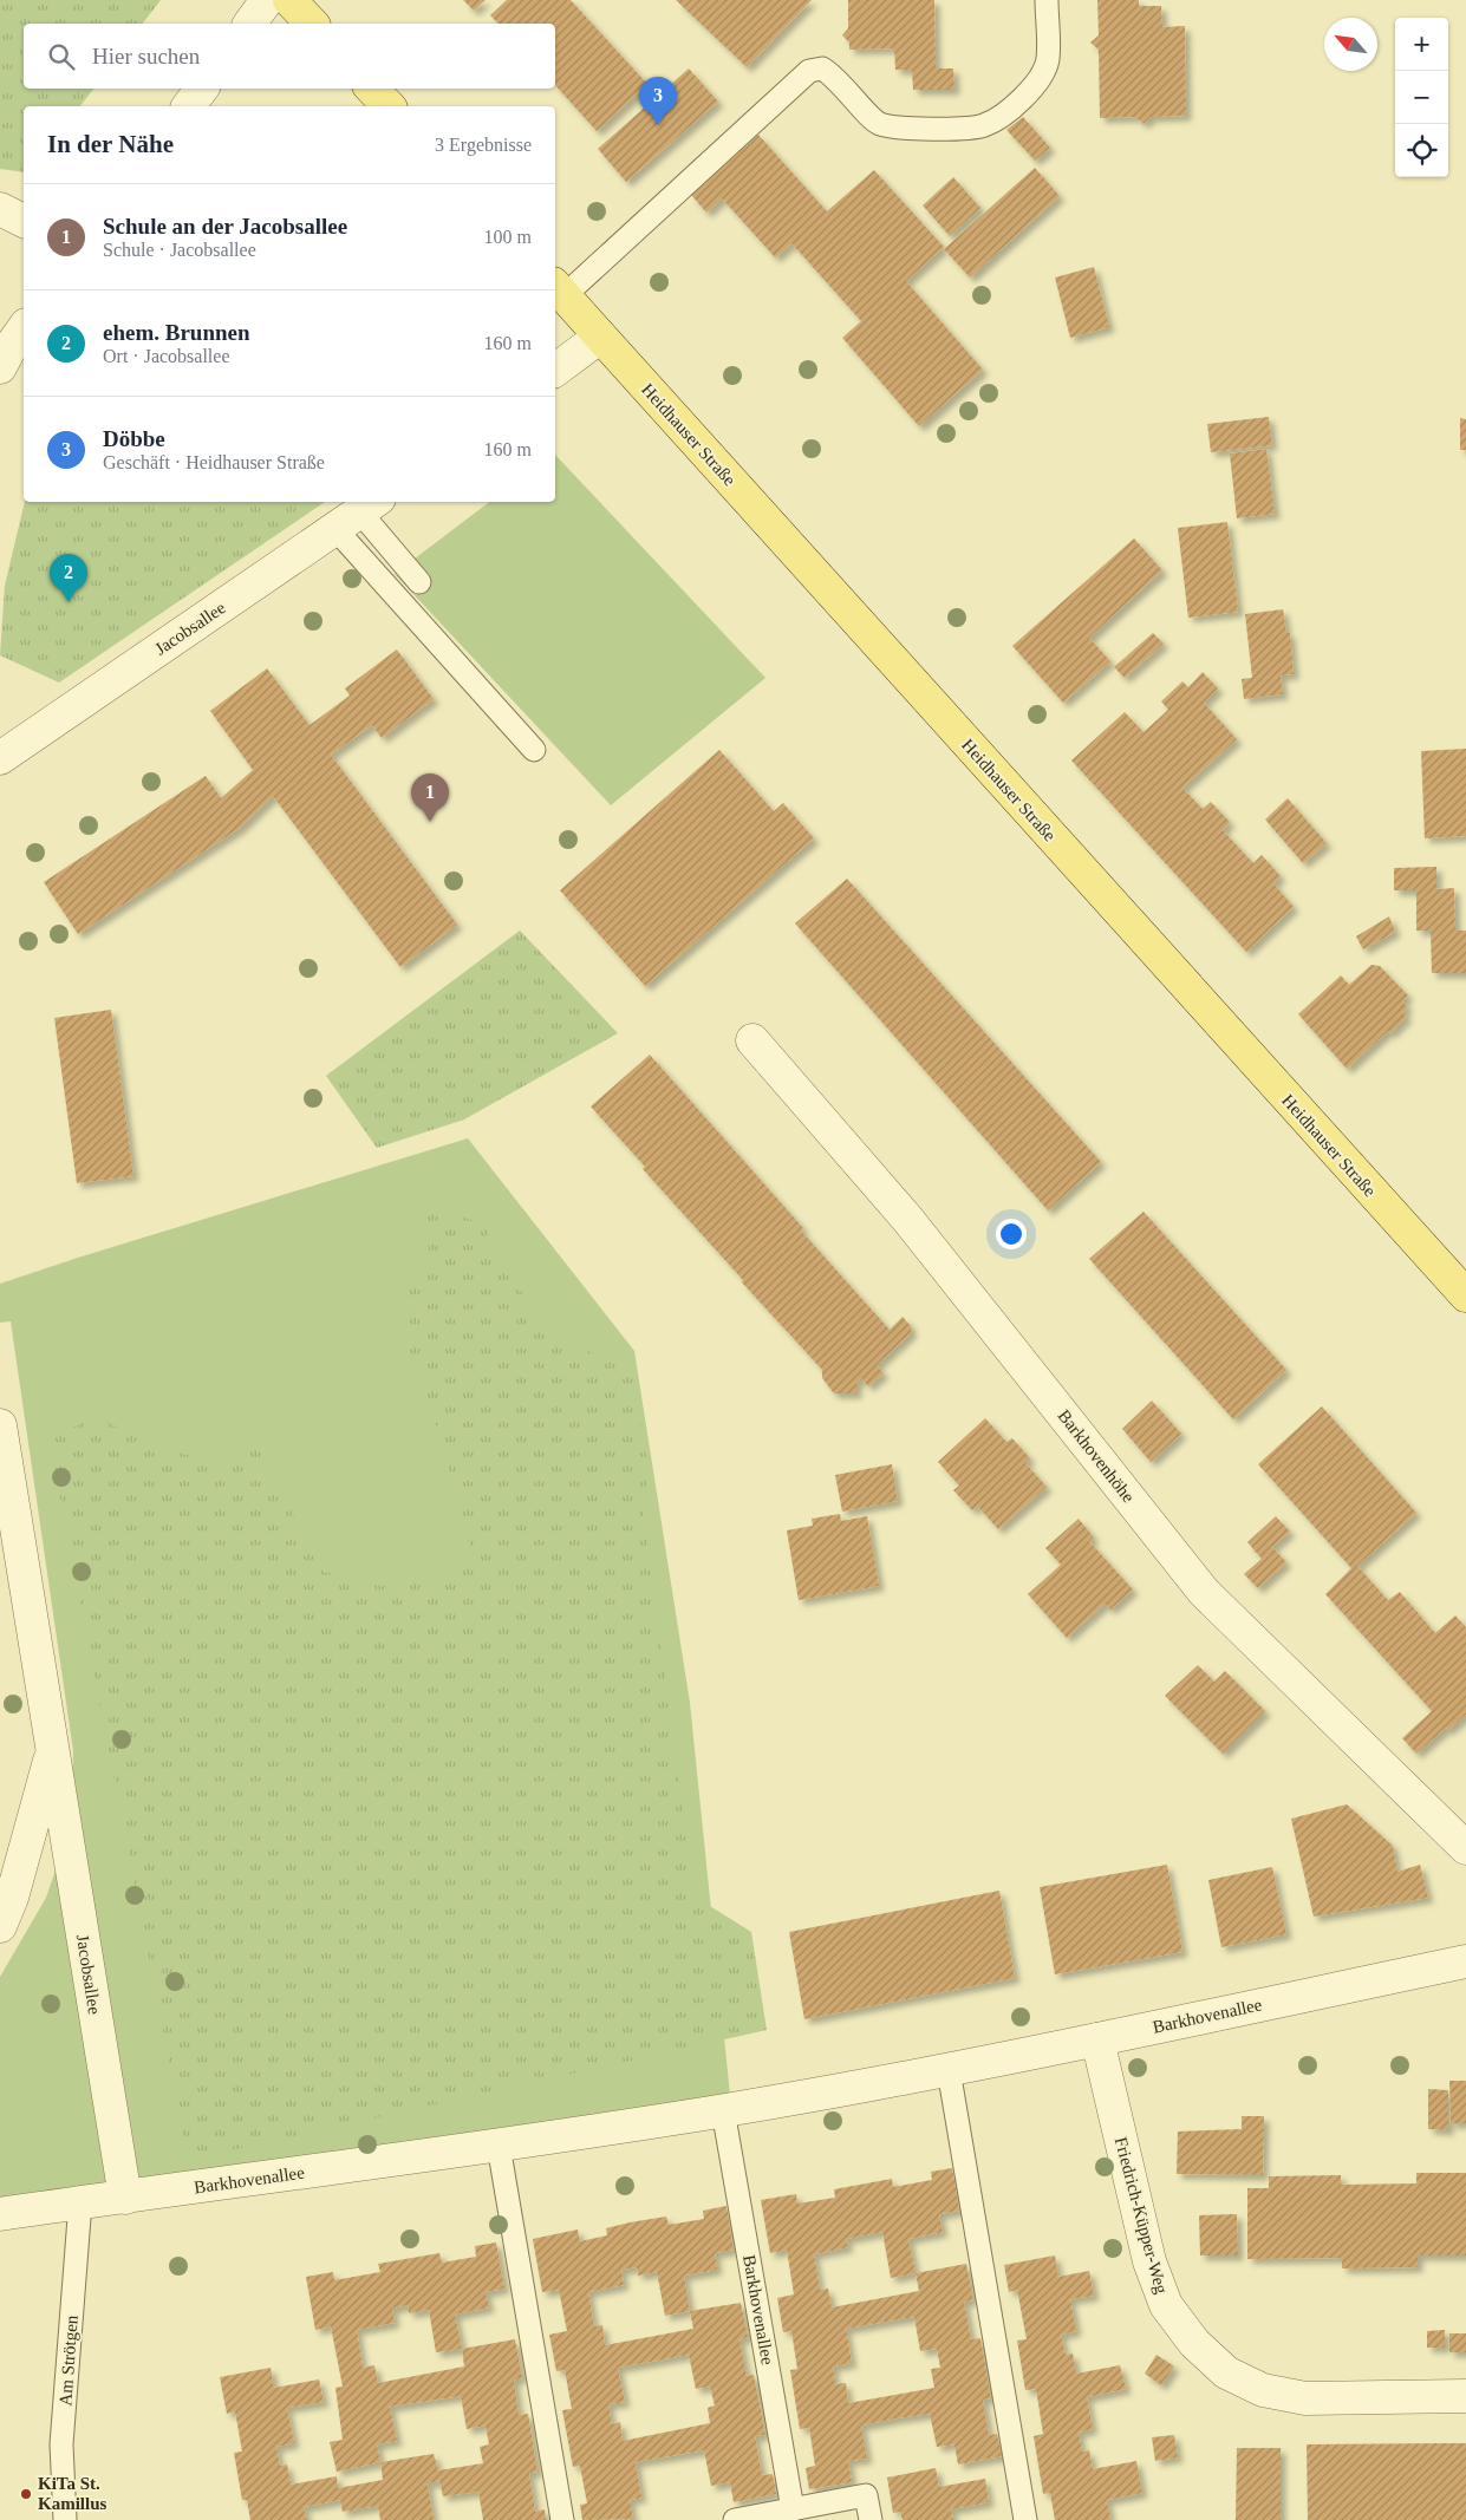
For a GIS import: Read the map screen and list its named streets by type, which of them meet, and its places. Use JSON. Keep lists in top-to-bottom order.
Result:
{
  "streets": {
    "main road": ["Heidhauser Straße"],
    "street": [
      "Jacobsallee",
      "Barkhovenhöhe",
      "Barkhovenallee",
      "Friedrich-Küpper-Weg"
    ],
    "lane": ["Am Strötgen"]
  },
  "crossings": [
    ["Jacobsallee", "Barkhovenallee"],
    ["Barkhovenallee", "Friedrich-Küpper-Weg"],
    ["Barkhovenallee", "Am Strötgen"]
  ],
  "places": ["KiTa St. Kamillus"],
  "north": "top left",
  "page": {
    "map_buttons": ["+", "−"],
    "search": "Hier suchen",
    "pins": ["3", "2", "1"],
    "heading": ["In der Nähe", "3 Ergebnisse"],
    "list": [
      {
        "mark": "1",
        "name": "Schule an der Jacobsallee",
        "note": "Schule · Jacobsallee",
        "value": "100 m"
      },
      {
        "mark": "2",
        "name": "ehem. Brunnen",
        "note": "Ort · Jacobsallee",
        "value": "160 m"
      },
      {
        "mark": "3",
        "name": "Döbbe",
        "note": "Geschäft · Heidhauser Straße",
        "value": "160 m"
      }
    ]
  }
}
